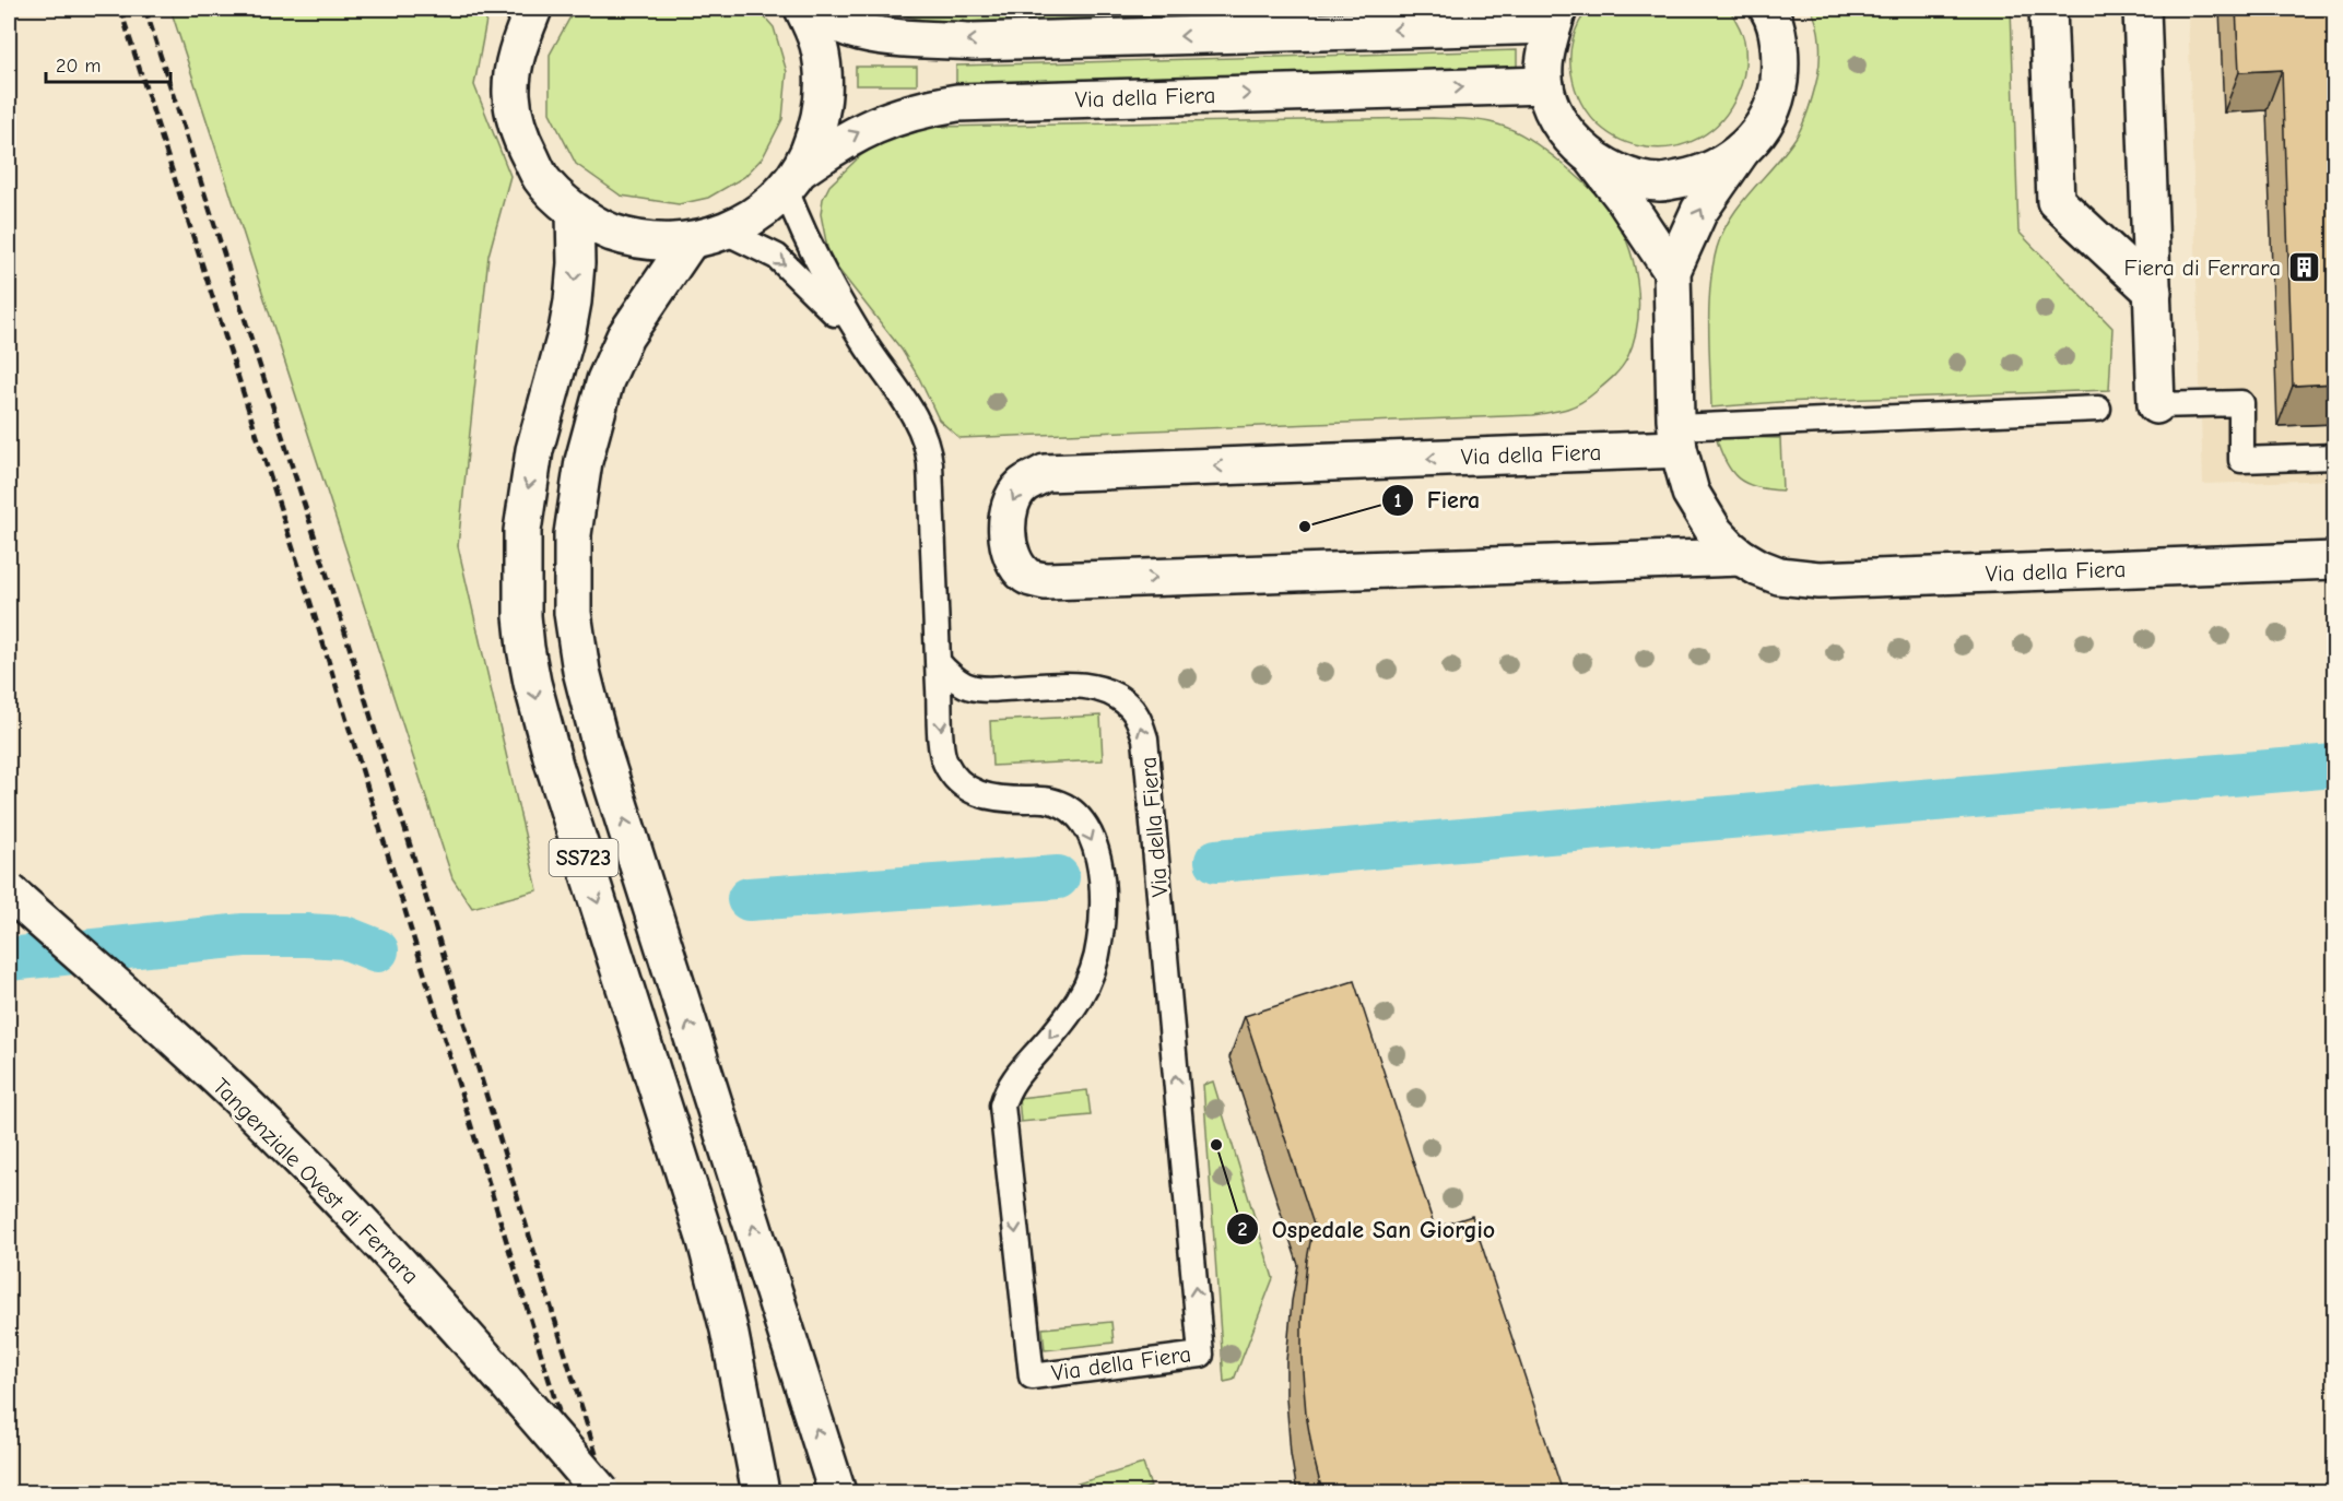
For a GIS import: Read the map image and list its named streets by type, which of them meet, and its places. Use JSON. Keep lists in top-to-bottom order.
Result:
{
  "streets": {
    "main road": ["Via della Fiera", "SS723", "Tangenziale Ovest di Ferrara"]
  },
  "crossings": [
    ["Via della Fiera", "SS723"]
  ],
  "places": {
    "building": ["Fiera di Ferrara"],
    "other": ["Fiera", "Ospedale San Giorgio"]
  },
  "scale_bar": "20 m"
}
